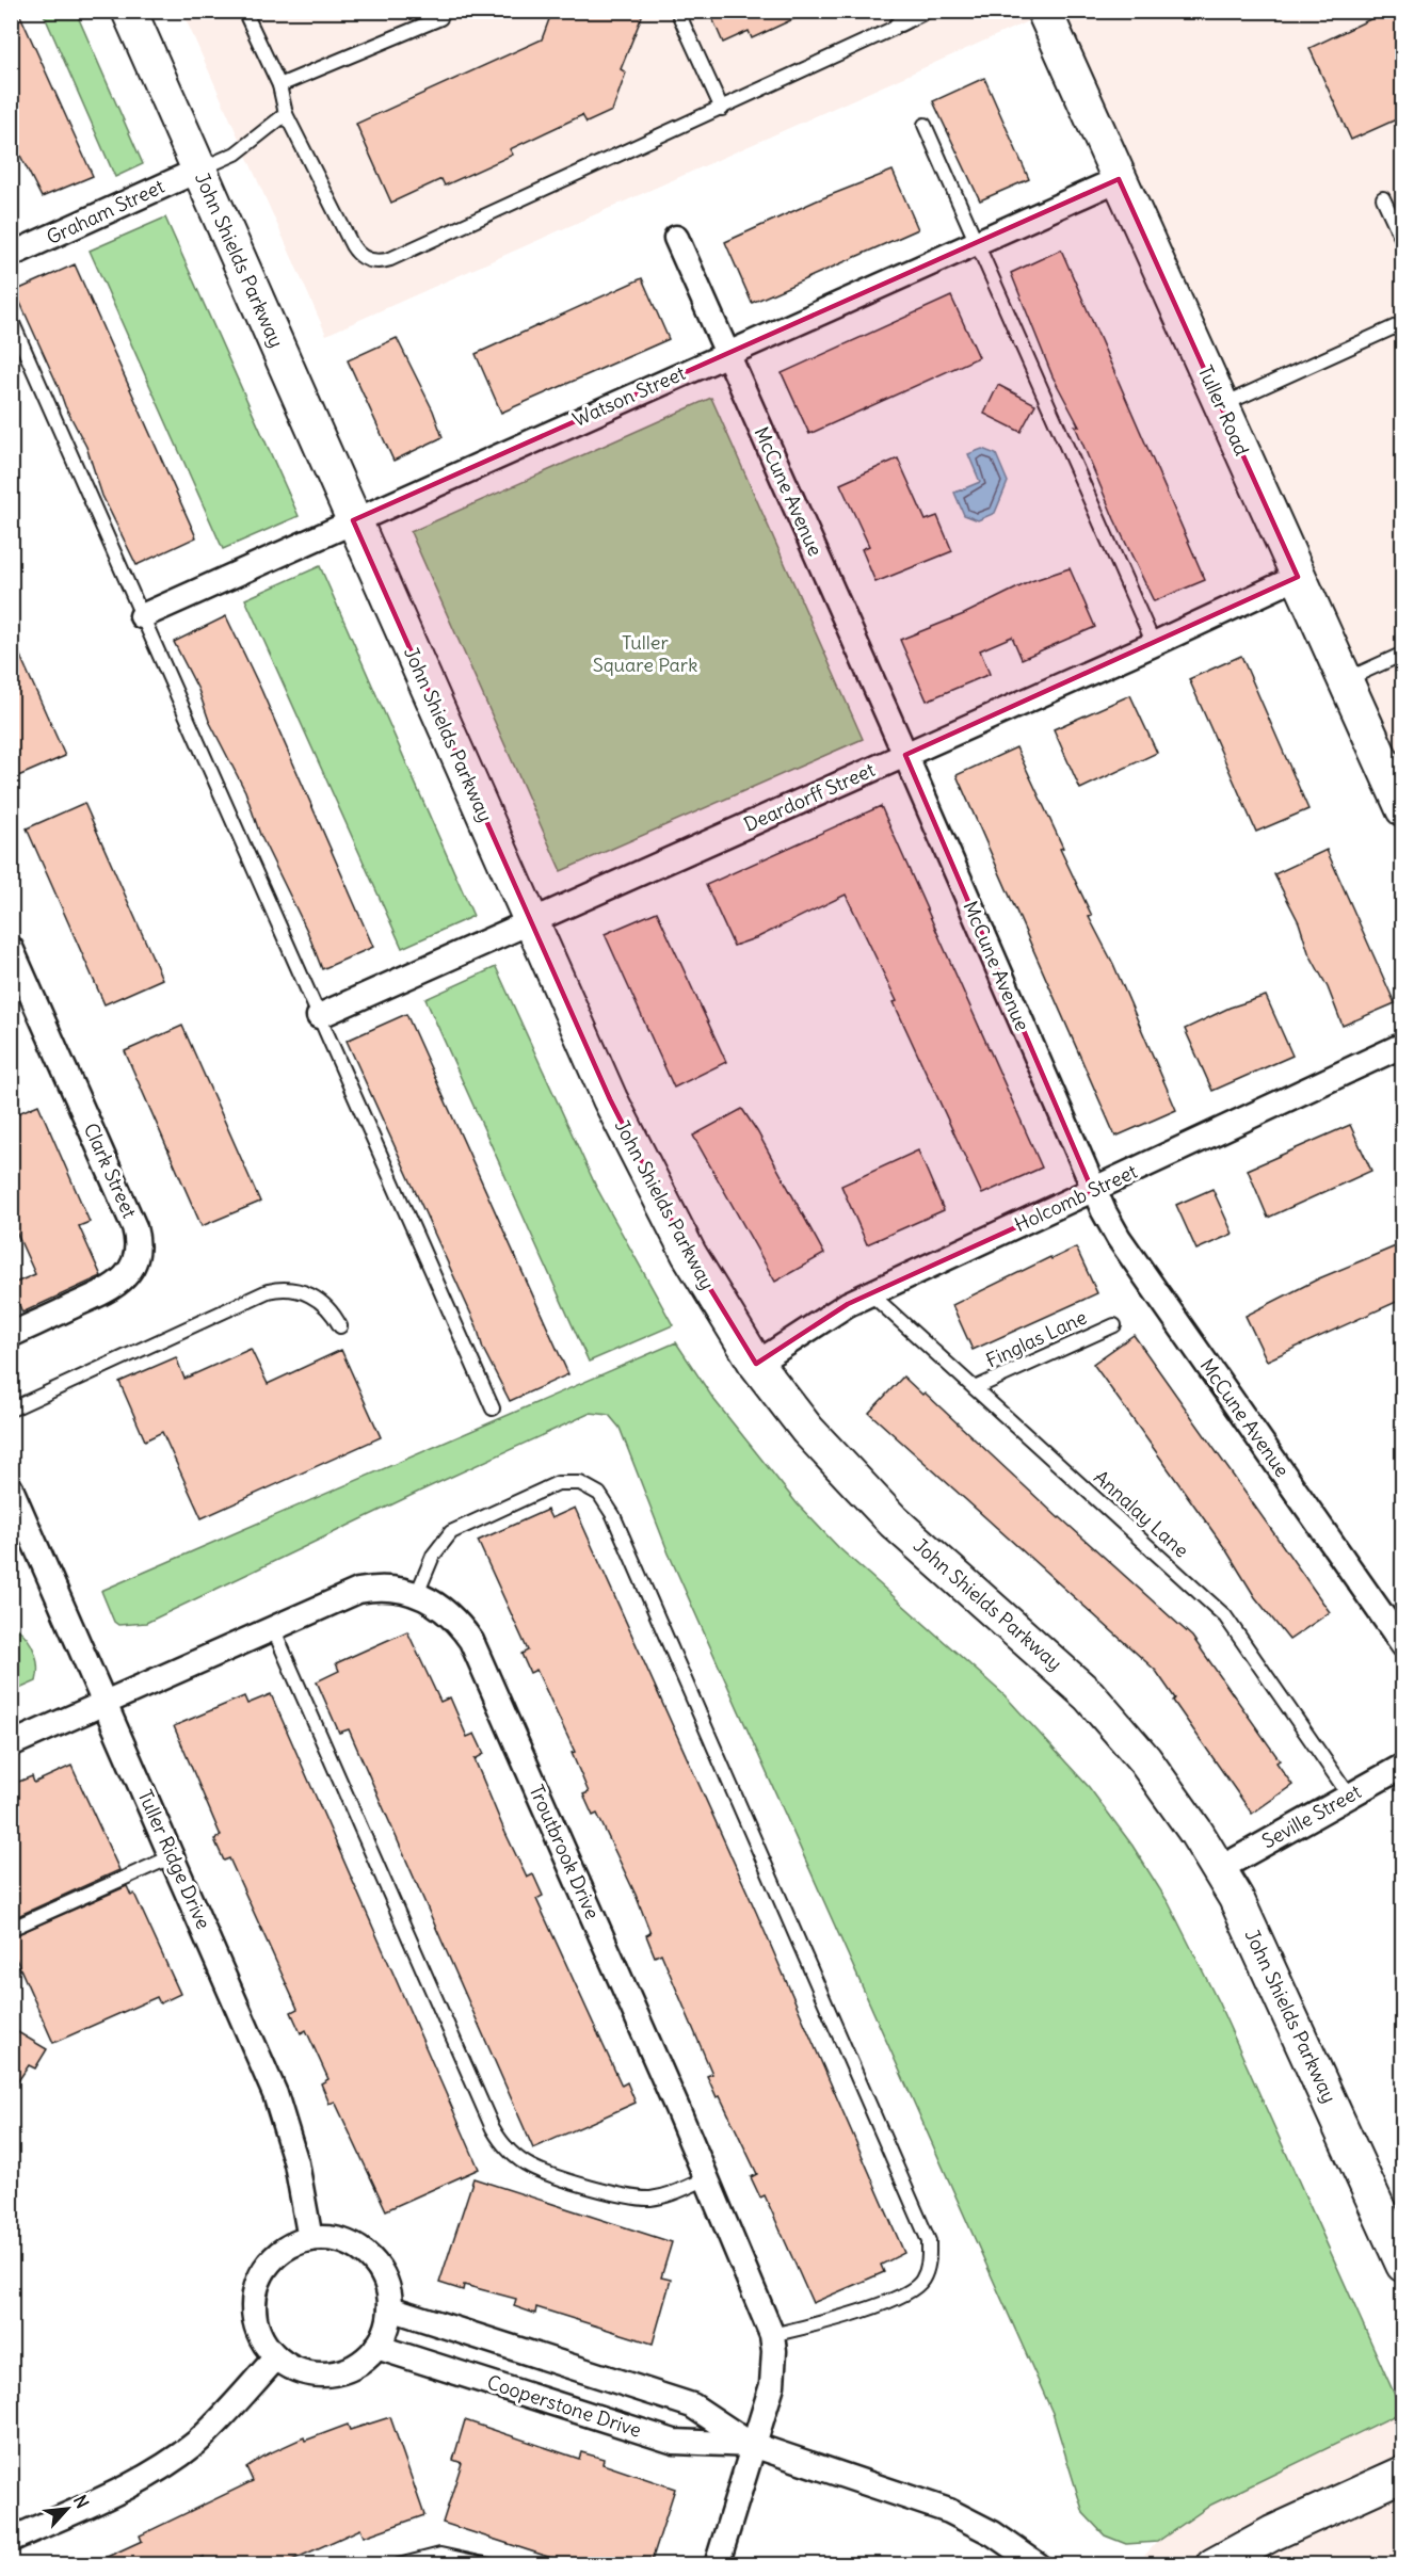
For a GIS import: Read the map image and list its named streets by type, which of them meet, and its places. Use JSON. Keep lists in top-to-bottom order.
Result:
{
  "streets": {
    "street": [
      "Graham Street",
      "John Shields Parkway",
      "Watson Street",
      "Tuller Road",
      "McCune Avenue",
      "Deardorff Street",
      "Clark Street",
      "Holcomb Street",
      "Seville Street",
      "Troutbrook Drive",
      "Tuller Ridge Drive",
      "Cooperstone Drive"
    ],
    "lane": ["Finglas Lane", "Annalay Lane"]
  },
  "crossings": [
    ["Graham Street", "John Shields Parkway"],
    ["John Shields Parkway", "Watson Street"],
    ["John Shields Parkway", "Deardorff Street"],
    ["John Shields Parkway", "Holcomb Street"],
    ["John Shields Parkway", "Seville Street"],
    ["Watson Street", "Tuller Road"],
    ["Watson Street", "McCune Avenue"],
    ["Tuller Road", "Deardorff Street"],
    ["McCune Avenue", "Deardorff Street"],
    ["McCune Avenue", "Holcomb Street"],
    ["Holcomb Street", "Annalay Lane"],
    ["Finglas Lane", "Annalay Lane"],
    ["Annalay Lane", "Seville Street"],
    ["Troutbrook Drive", "Tuller Ridge Drive"],
    ["Troutbrook Drive", "Cooperstone Drive"],
    ["Tuller Ridge Drive", "Cooperstone Drive"]
  ],
  "parks": ["Tuller Square Park"],
  "north": "top right"
}
